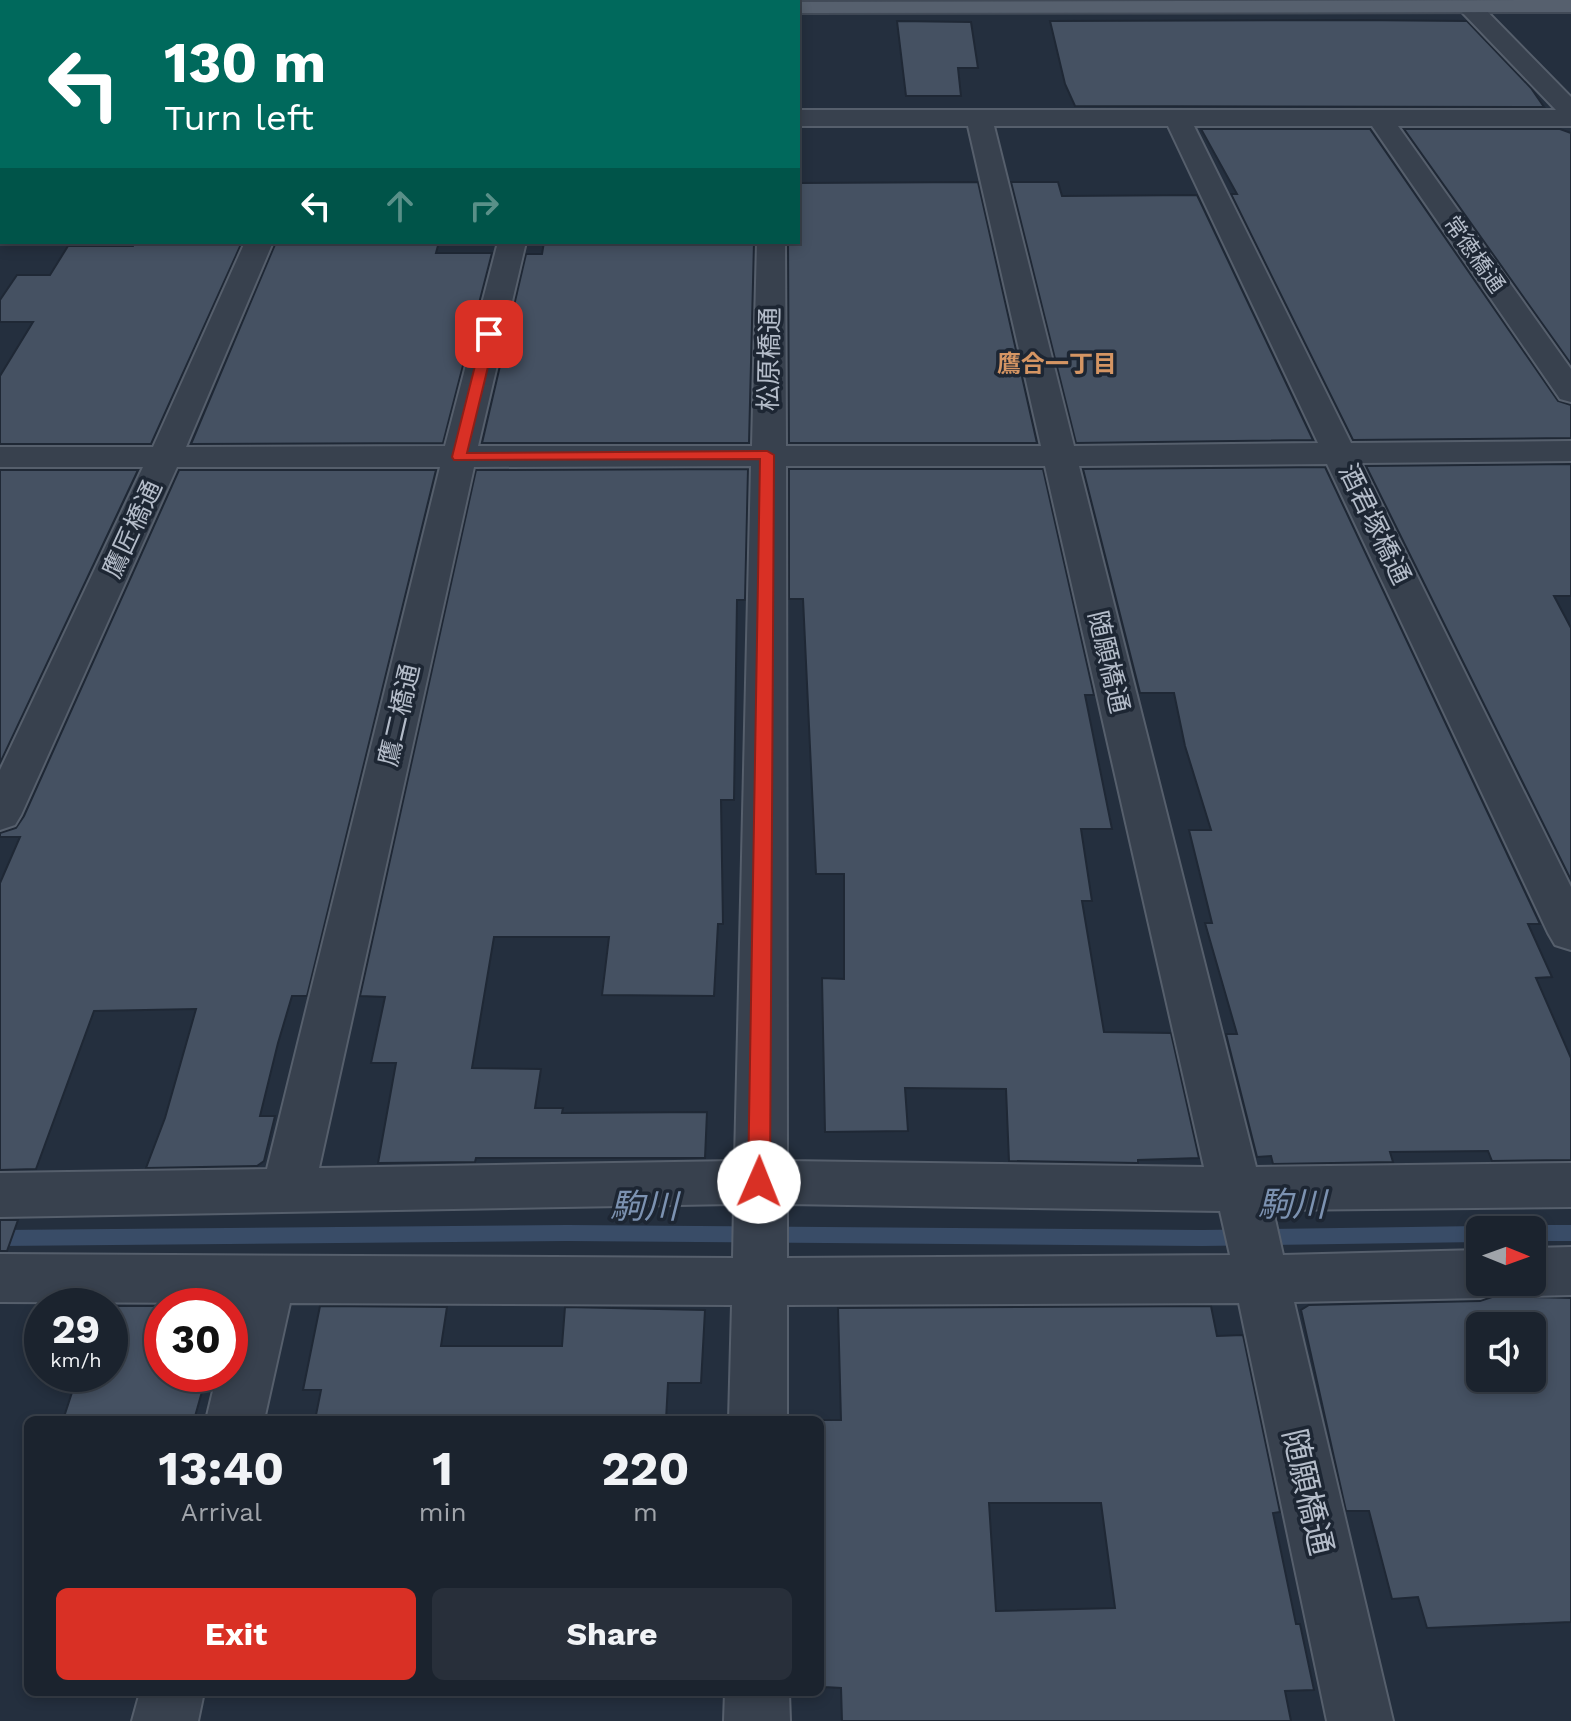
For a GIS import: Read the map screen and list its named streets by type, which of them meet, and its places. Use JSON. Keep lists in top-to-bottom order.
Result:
{
  "streets": {
    "street": [
      "常徳橋通",
      "松原橋通",
      "酒君塚橋通",
      "鷹匠橋通",
      "随願橋通",
      "鷹二橋通"
    ]
  },
  "districts": ["鷹合一丁目"],
  "water": ["駒川"],
  "north": "right",
  "page": {
    "turn": ["130 m", "Turn left"],
    "speed": "29 km/h",
    "limit": "30",
    "eta": [
      "13:40",
      "Arrival",
      "1",
      "min",
      "220",
      "m"
    ],
    "buttons": ["Exit", "Share"]
  }
}
